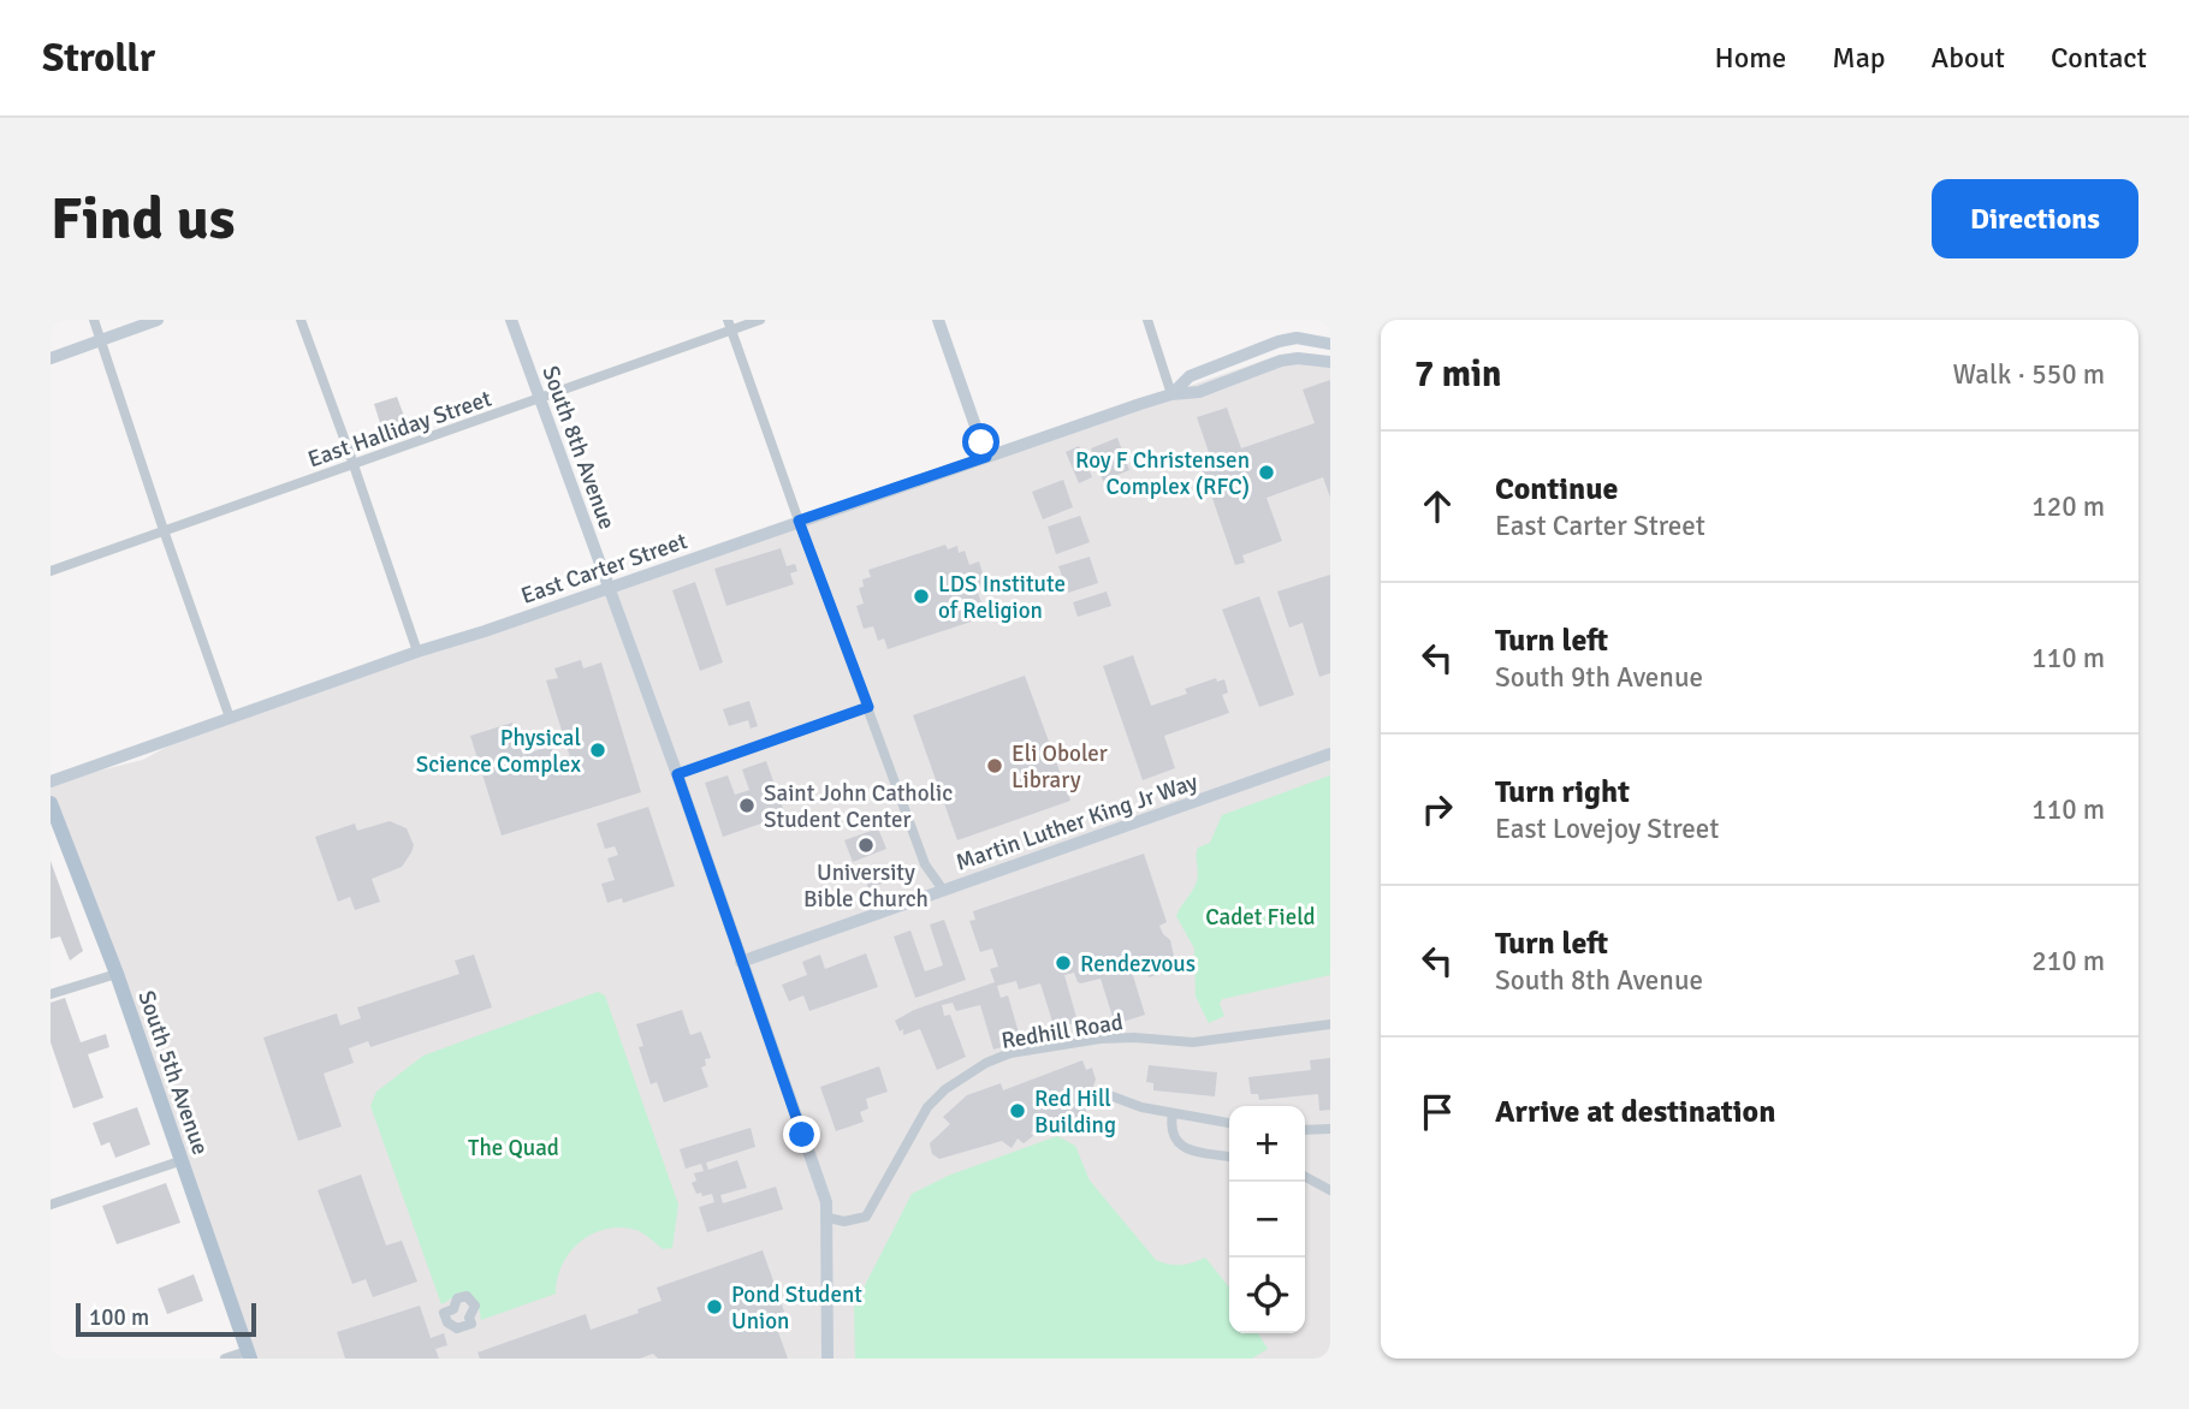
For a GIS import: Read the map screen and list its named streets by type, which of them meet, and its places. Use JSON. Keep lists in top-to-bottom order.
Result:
{
  "streets": {
    "main road": ["South 5th Avenue"],
    "street": [
      "East Halliday Street",
      "South 8th Avenue",
      "East Carter Street",
      "Martin Luther King Jr Way",
      "Redhill Road"
    ]
  },
  "crossings": [
    ["East Halliday Street", "South 8th Avenue"],
    ["South 8th Avenue", "East Carter Street"],
    ["South 8th Avenue", "Martin Luther King Jr Way"],
    ["South 8th Avenue", "Redhill Road"]
  ],
  "parks": ["Cadet Field", "The Quad"],
  "places": [
    "Roy F Christensen Complex (RFC)",
    "LDS Institute of Religion",
    "Physical Science Complex",
    "Eli Oboler Library",
    "Saint John Catholic Student Center",
    "University Bible Church",
    "Rendezvous",
    "Red Hill Building",
    "Pond Student Union"
  ],
  "scale_bar": "100 m",
  "page": {
    "header": "Strollr",
    "nav": [
      "Home",
      "Map",
      "About",
      "Contact"
    ],
    "buttons": "Directions",
    "title": "Find us",
    "heading": ["7 min", "Walk · 550 m"],
    "list": [
      ["Continue", "East Carter Street", "120 m"],
      ["Turn left", "South 9th Avenue", "110 m"],
      ["Turn right", "East Lovejoy Street", "110 m"],
      ["Turn left", "South 8th Avenue", "210 m"],
      "Arrive at destination"
    ],
    "map_buttons": ["+", "−"],
    "scale": "100 m"
  }
}
